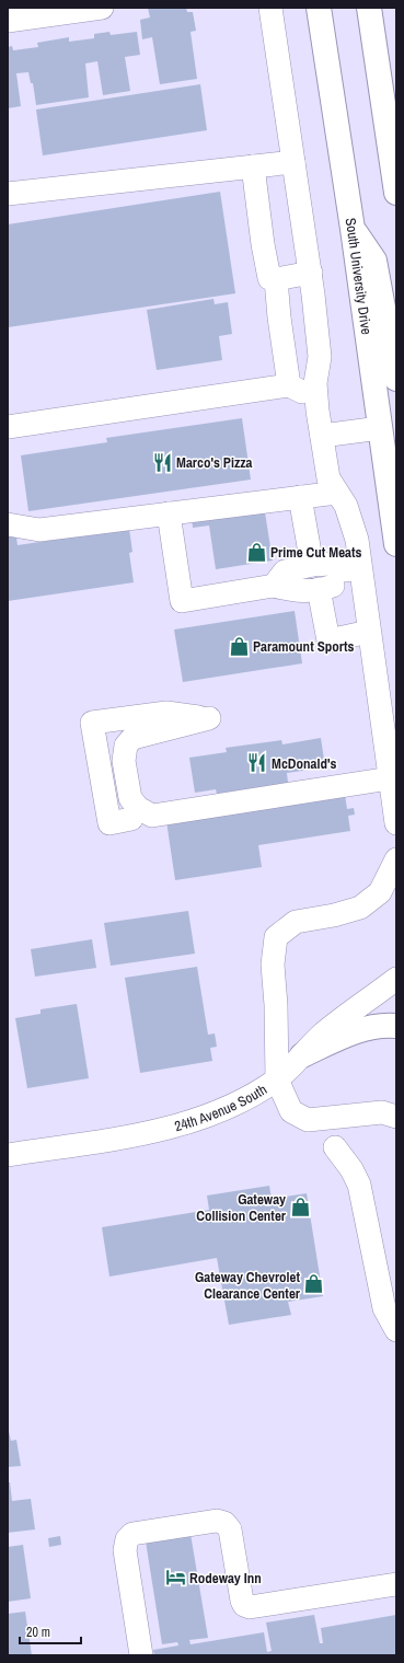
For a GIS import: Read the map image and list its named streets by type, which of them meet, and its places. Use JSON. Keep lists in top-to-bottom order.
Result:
{
  "streets": {
    "main road": ["South University Drive"],
    "street": ["24th Avenue South"]
  },
  "places": {
    "restaurant": ["Marco's Pizza", "McDonald's"],
    "shop": [
      "Prime Cut Meats",
      "Paramount Sports",
      "Gateway Collision Center",
      "Gateway Chevrolet Clearance Center"
    ],
    "hotel": ["Rodeway Inn"]
  },
  "scale_bar": "20 m"
}
